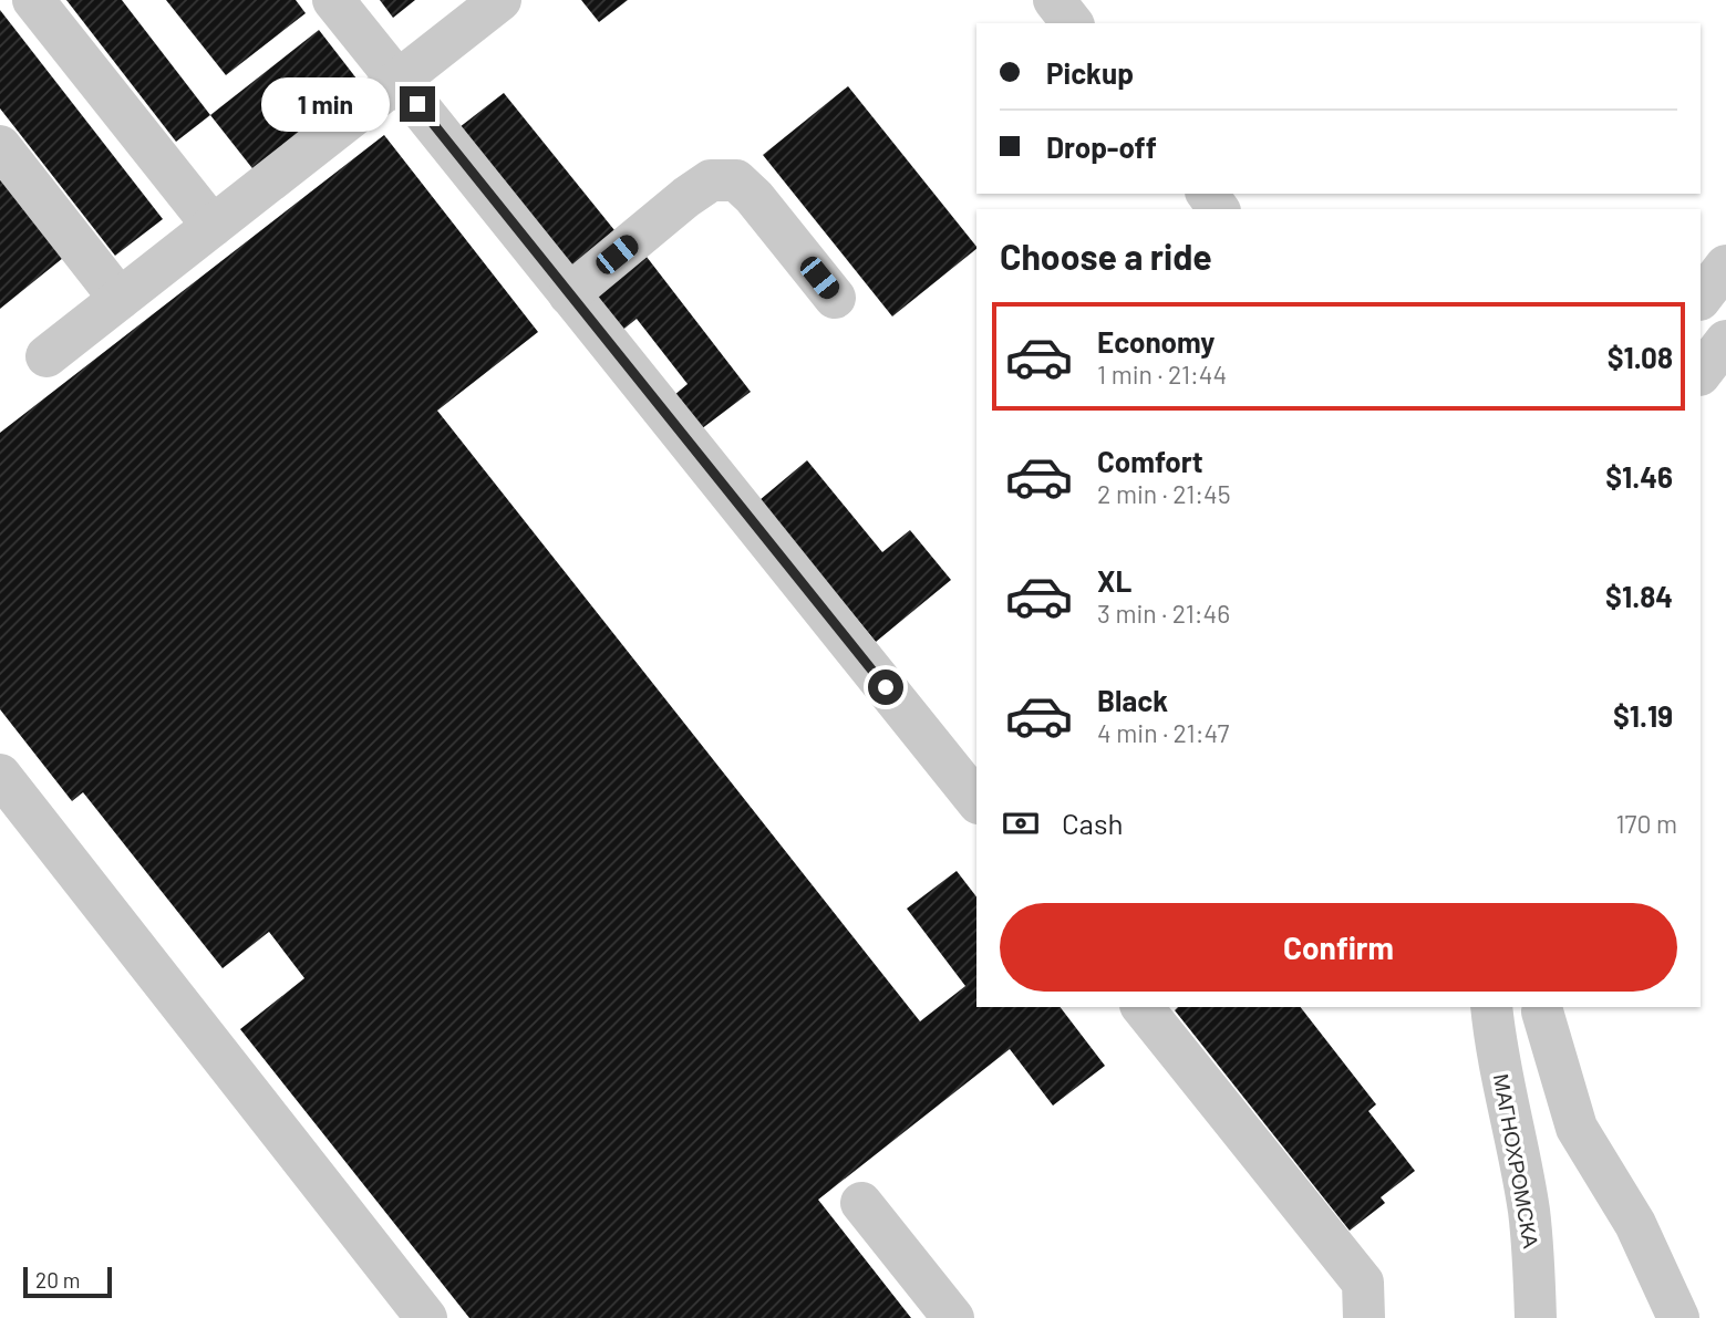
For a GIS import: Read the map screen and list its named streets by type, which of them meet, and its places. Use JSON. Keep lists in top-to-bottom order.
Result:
{
  "streets": {
    "street": ["МАГНОХРОМСКА"]
  },
  "scale_bar": "20 m",
  "page": {
    "banner": ["Pickup", "Drop-off"],
    "bubble": "1 min",
    "heading": "Choose a ride",
    "list": [
      {
        "name": "Economy",
        "note": "1 min · 21:44",
        "value": "$1.08"
      },
      {
        "name": "Comfort",
        "note": "2 min · 21:45",
        "value": "$1.46"
      },
      {
        "name": "XL",
        "note": "3 min · 21:46",
        "value": "$1.84"
      },
      {
        "name": "Black",
        "note": "4 min · 21:47",
        "value": "$1.19"
      }
    ],
    "pay": ["Cash", "170 m"],
    "buttons": "Confirm",
    "scale": "20 m"
  }
}
